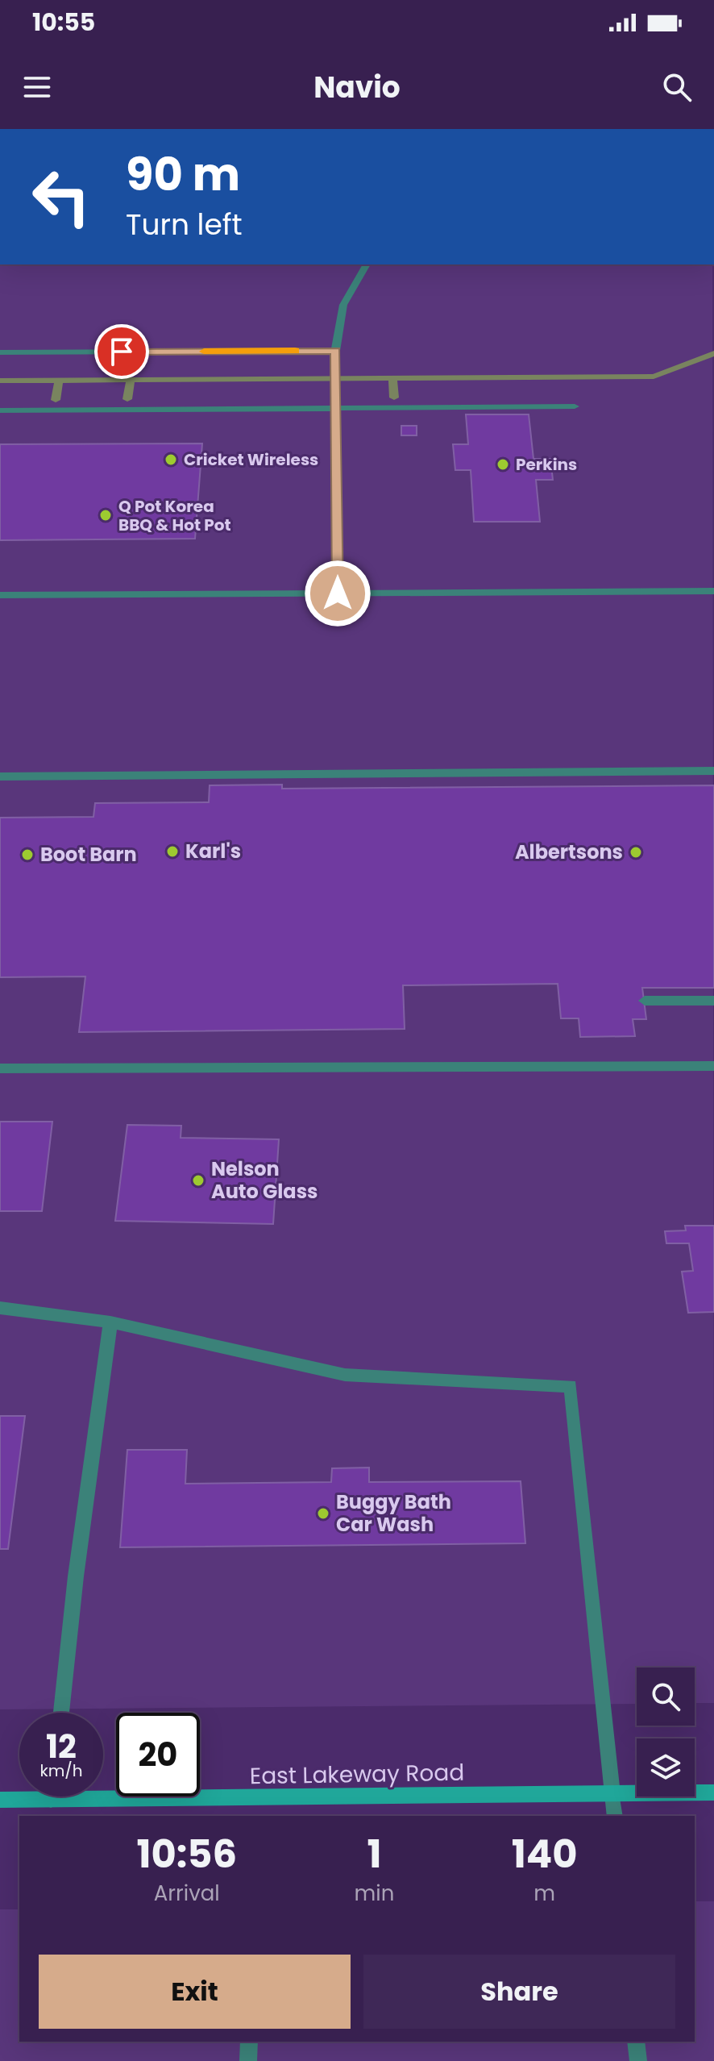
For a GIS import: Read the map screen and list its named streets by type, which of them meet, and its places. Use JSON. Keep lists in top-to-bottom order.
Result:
{
  "streets": {
    "main road": ["East Lakeway Road"]
  },
  "places": [
    "Cricket Wireless",
    "Perkins",
    "Q Pot Korea BBQ & Hot Pot",
    "Karl's",
    "Albertsons",
    "Boot Barn",
    "Nelson Auto Glass",
    "Buggy Bath Car Wash"
  ],
  "page": {
    "status": "10:55",
    "header": "Navio",
    "turn": ["90 m", "Turn left"],
    "speed": "12 km/h",
    "limit": "20",
    "eta": [
      "10:56",
      "Arrival",
      "1",
      "min",
      "140",
      "m"
    ],
    "buttons": ["Exit", "Share"]
  }
}
